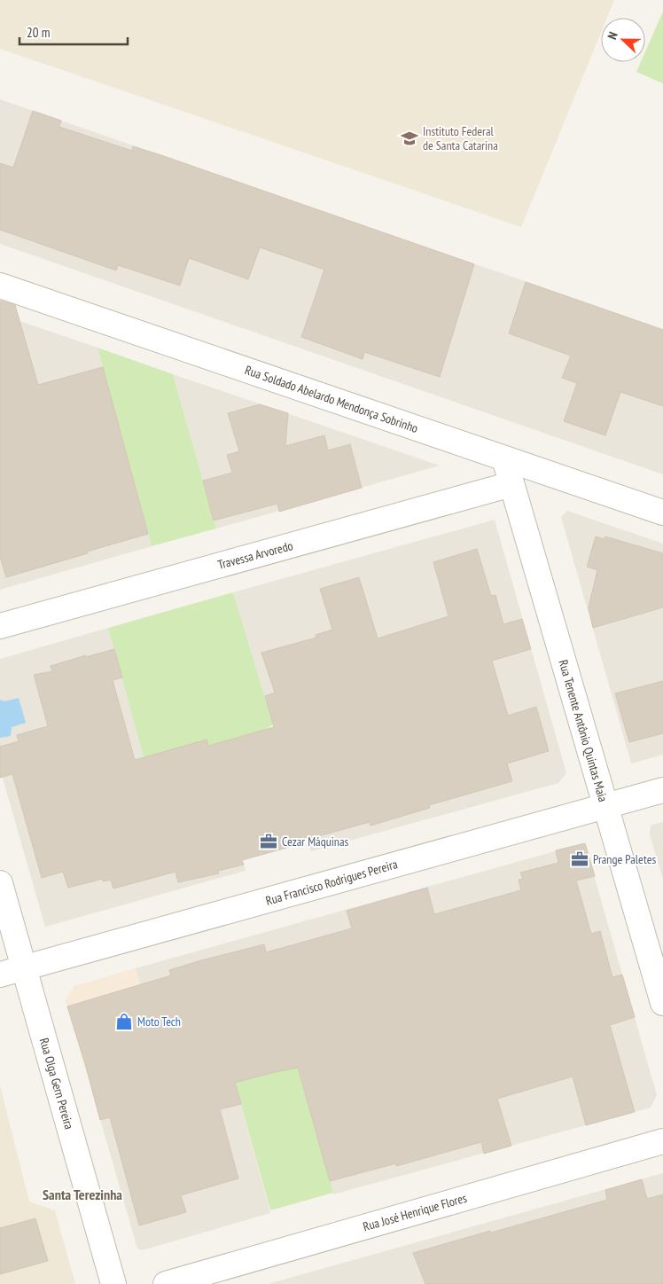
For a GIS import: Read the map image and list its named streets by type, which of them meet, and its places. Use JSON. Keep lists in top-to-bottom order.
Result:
{
  "streets": {
    "street": [
      "Rua Soldado Abelardo Mendonça Sobrinho",
      "Travessa Arvoredo",
      "Rua Tenente Antônio Quintas Maia",
      "Rua Francisco Rodrigues Pereira",
      "Rua Olga Gern Pereira",
      "Rua José Henrique Flores"
    ]
  },
  "crossings": [
    ["Rua Soldado Abelardo Mendonça Sobrinho", "Rua Tenente Antônio Quintas Maia"],
    ["Travessa Arvoredo", "Rua Tenente Antônio Quintas Maia"],
    ["Rua Tenente Antônio Quintas Maia", "Rua Francisco Rodrigues Pereira"],
    ["Rua Francisco Rodrigues Pereira", "Rua Olga Gern Pereira"]
  ],
  "districts": ["Santa Terezinha"],
  "places": {
    "school or university": ["Instituto Federal de Santa Catarina"],
    "office": ["Cezar Máquinas", "Prange Paletes"],
    "shop": ["Moto Tech"]
  },
  "scale_bar": "20 m",
  "north": "left"
}
